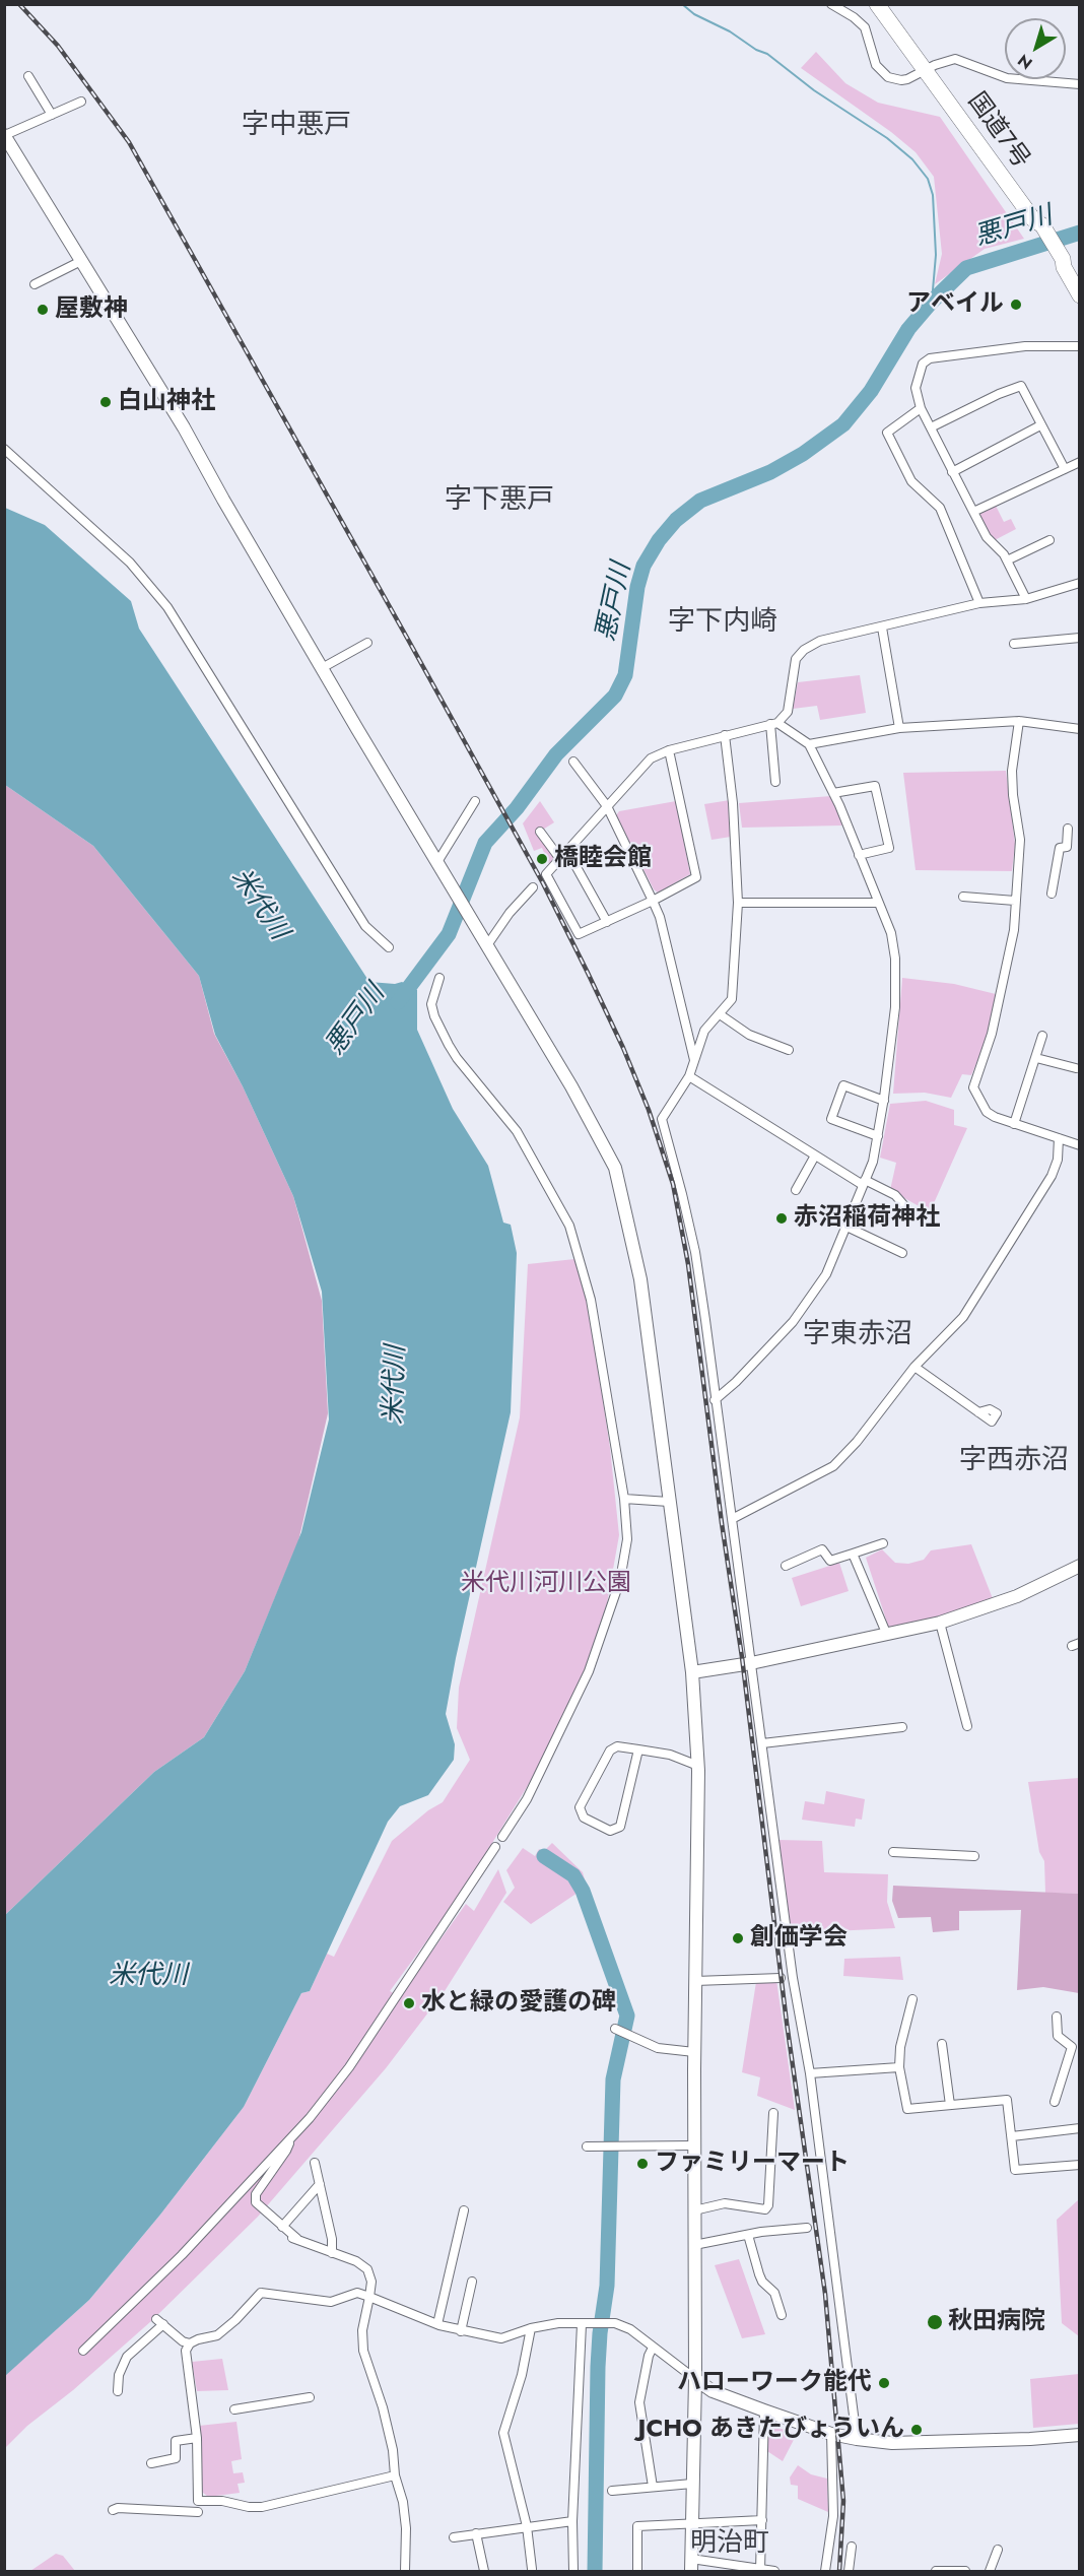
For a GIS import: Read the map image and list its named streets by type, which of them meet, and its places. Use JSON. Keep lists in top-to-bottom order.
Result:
{
  "streets": {
    "highway": ["国道7号"]
  },
  "districts": [
    "字中悪戸",
    "字下悪戸",
    "字下内崎",
    "字東赤沼",
    "字西赤沼",
    "明治町"
  ],
  "water": ["悪戸川", "米代川"],
  "parks": ["米代川河川公園"],
  "places": [
    "アベイル",
    "屋敷神",
    "白山神社",
    "橋睦会館",
    "赤沼稲荷神社",
    "創価学会",
    "水と緑の愛護の碑",
    "ファミリーマート",
    "秋田病院",
    "ハローワーク能代",
    "JCHO あきたびょういん"
  ],
  "north": "bottom left"
}
